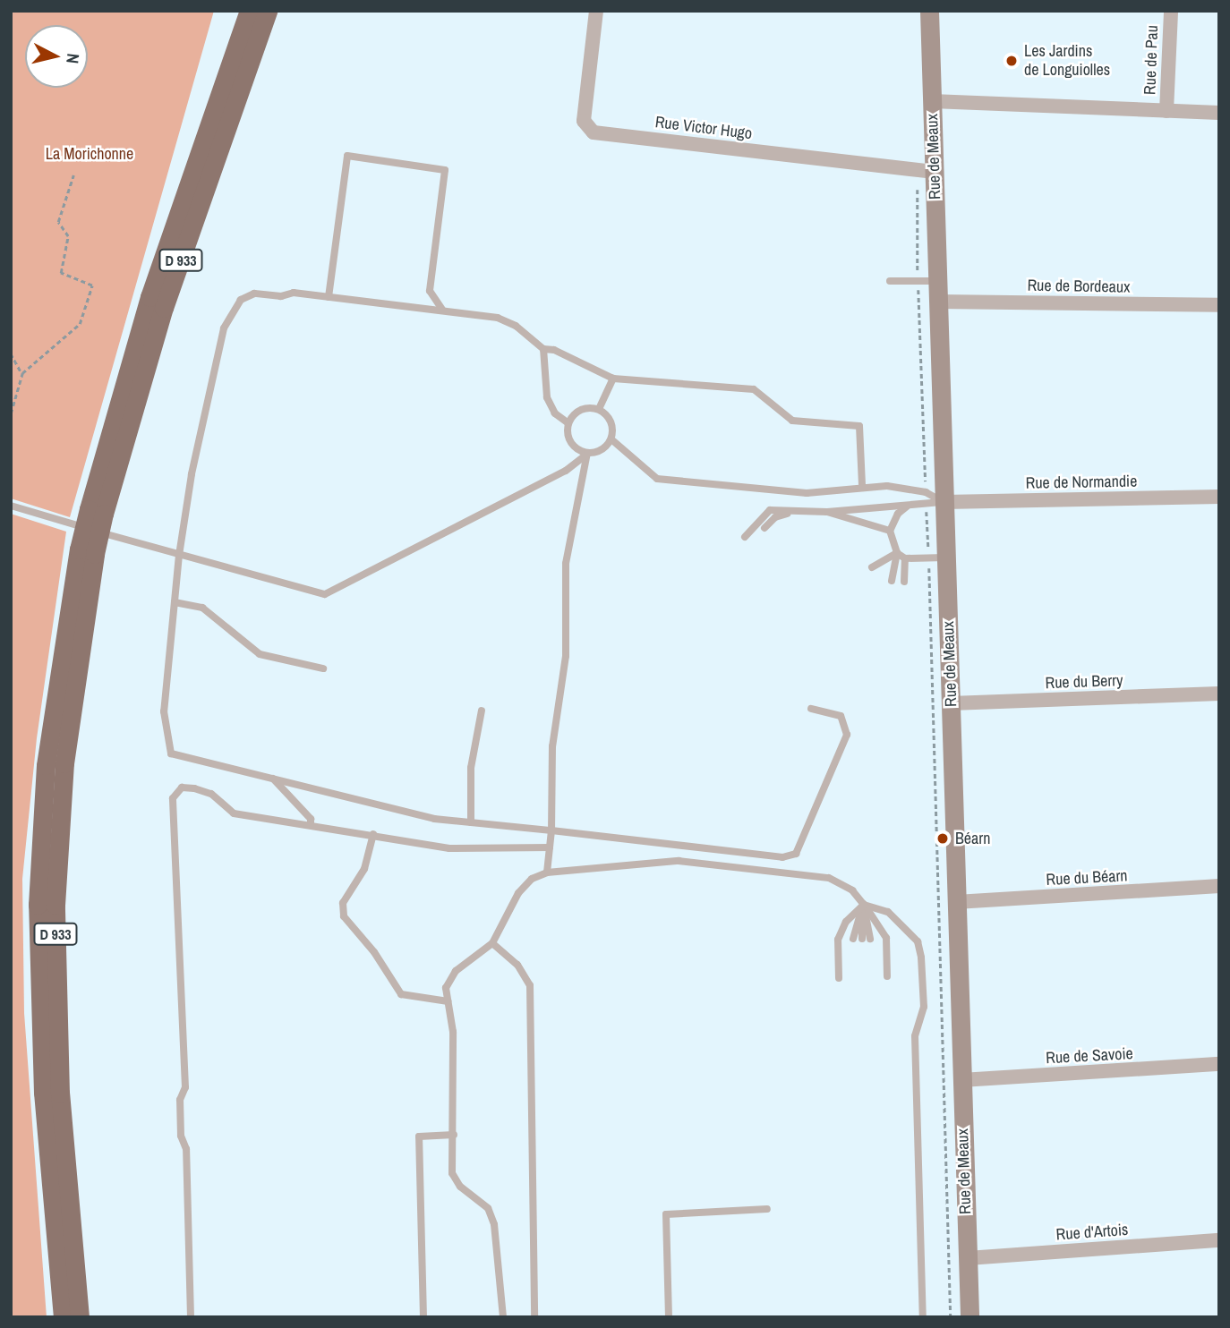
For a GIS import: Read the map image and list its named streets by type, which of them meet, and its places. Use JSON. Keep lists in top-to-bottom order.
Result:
{
  "streets": {
    "highway": ["D 933"],
    "main road": ["Rue de Meaux"],
    "street": [
      "Rue de Pau",
      "Rue Victor Hugo",
      "Rue de Bordeaux",
      "Rue de Normandie",
      "Rue du Berry",
      "Rue du Béarn",
      "Rue de Savoie",
      "Rue d'Artois"
    ]
  },
  "crossings": [
    ["Rue Victor Hugo", "Rue de Meaux"],
    ["Rue de Meaux", "Rue de Bordeaux"],
    ["Rue de Meaux", "Rue de Normandie"],
    ["Rue de Meaux", "Rue du Berry"],
    ["Rue de Meaux", "Rue du Béarn"],
    ["Rue de Meaux", "Rue de Savoie"],
    ["Rue de Meaux", "Rue d'Artois"]
  ],
  "parks": ["La Morichonne"],
  "places": ["Les Jardins de Longuiolles", "Béarn"],
  "north": "right"
}
